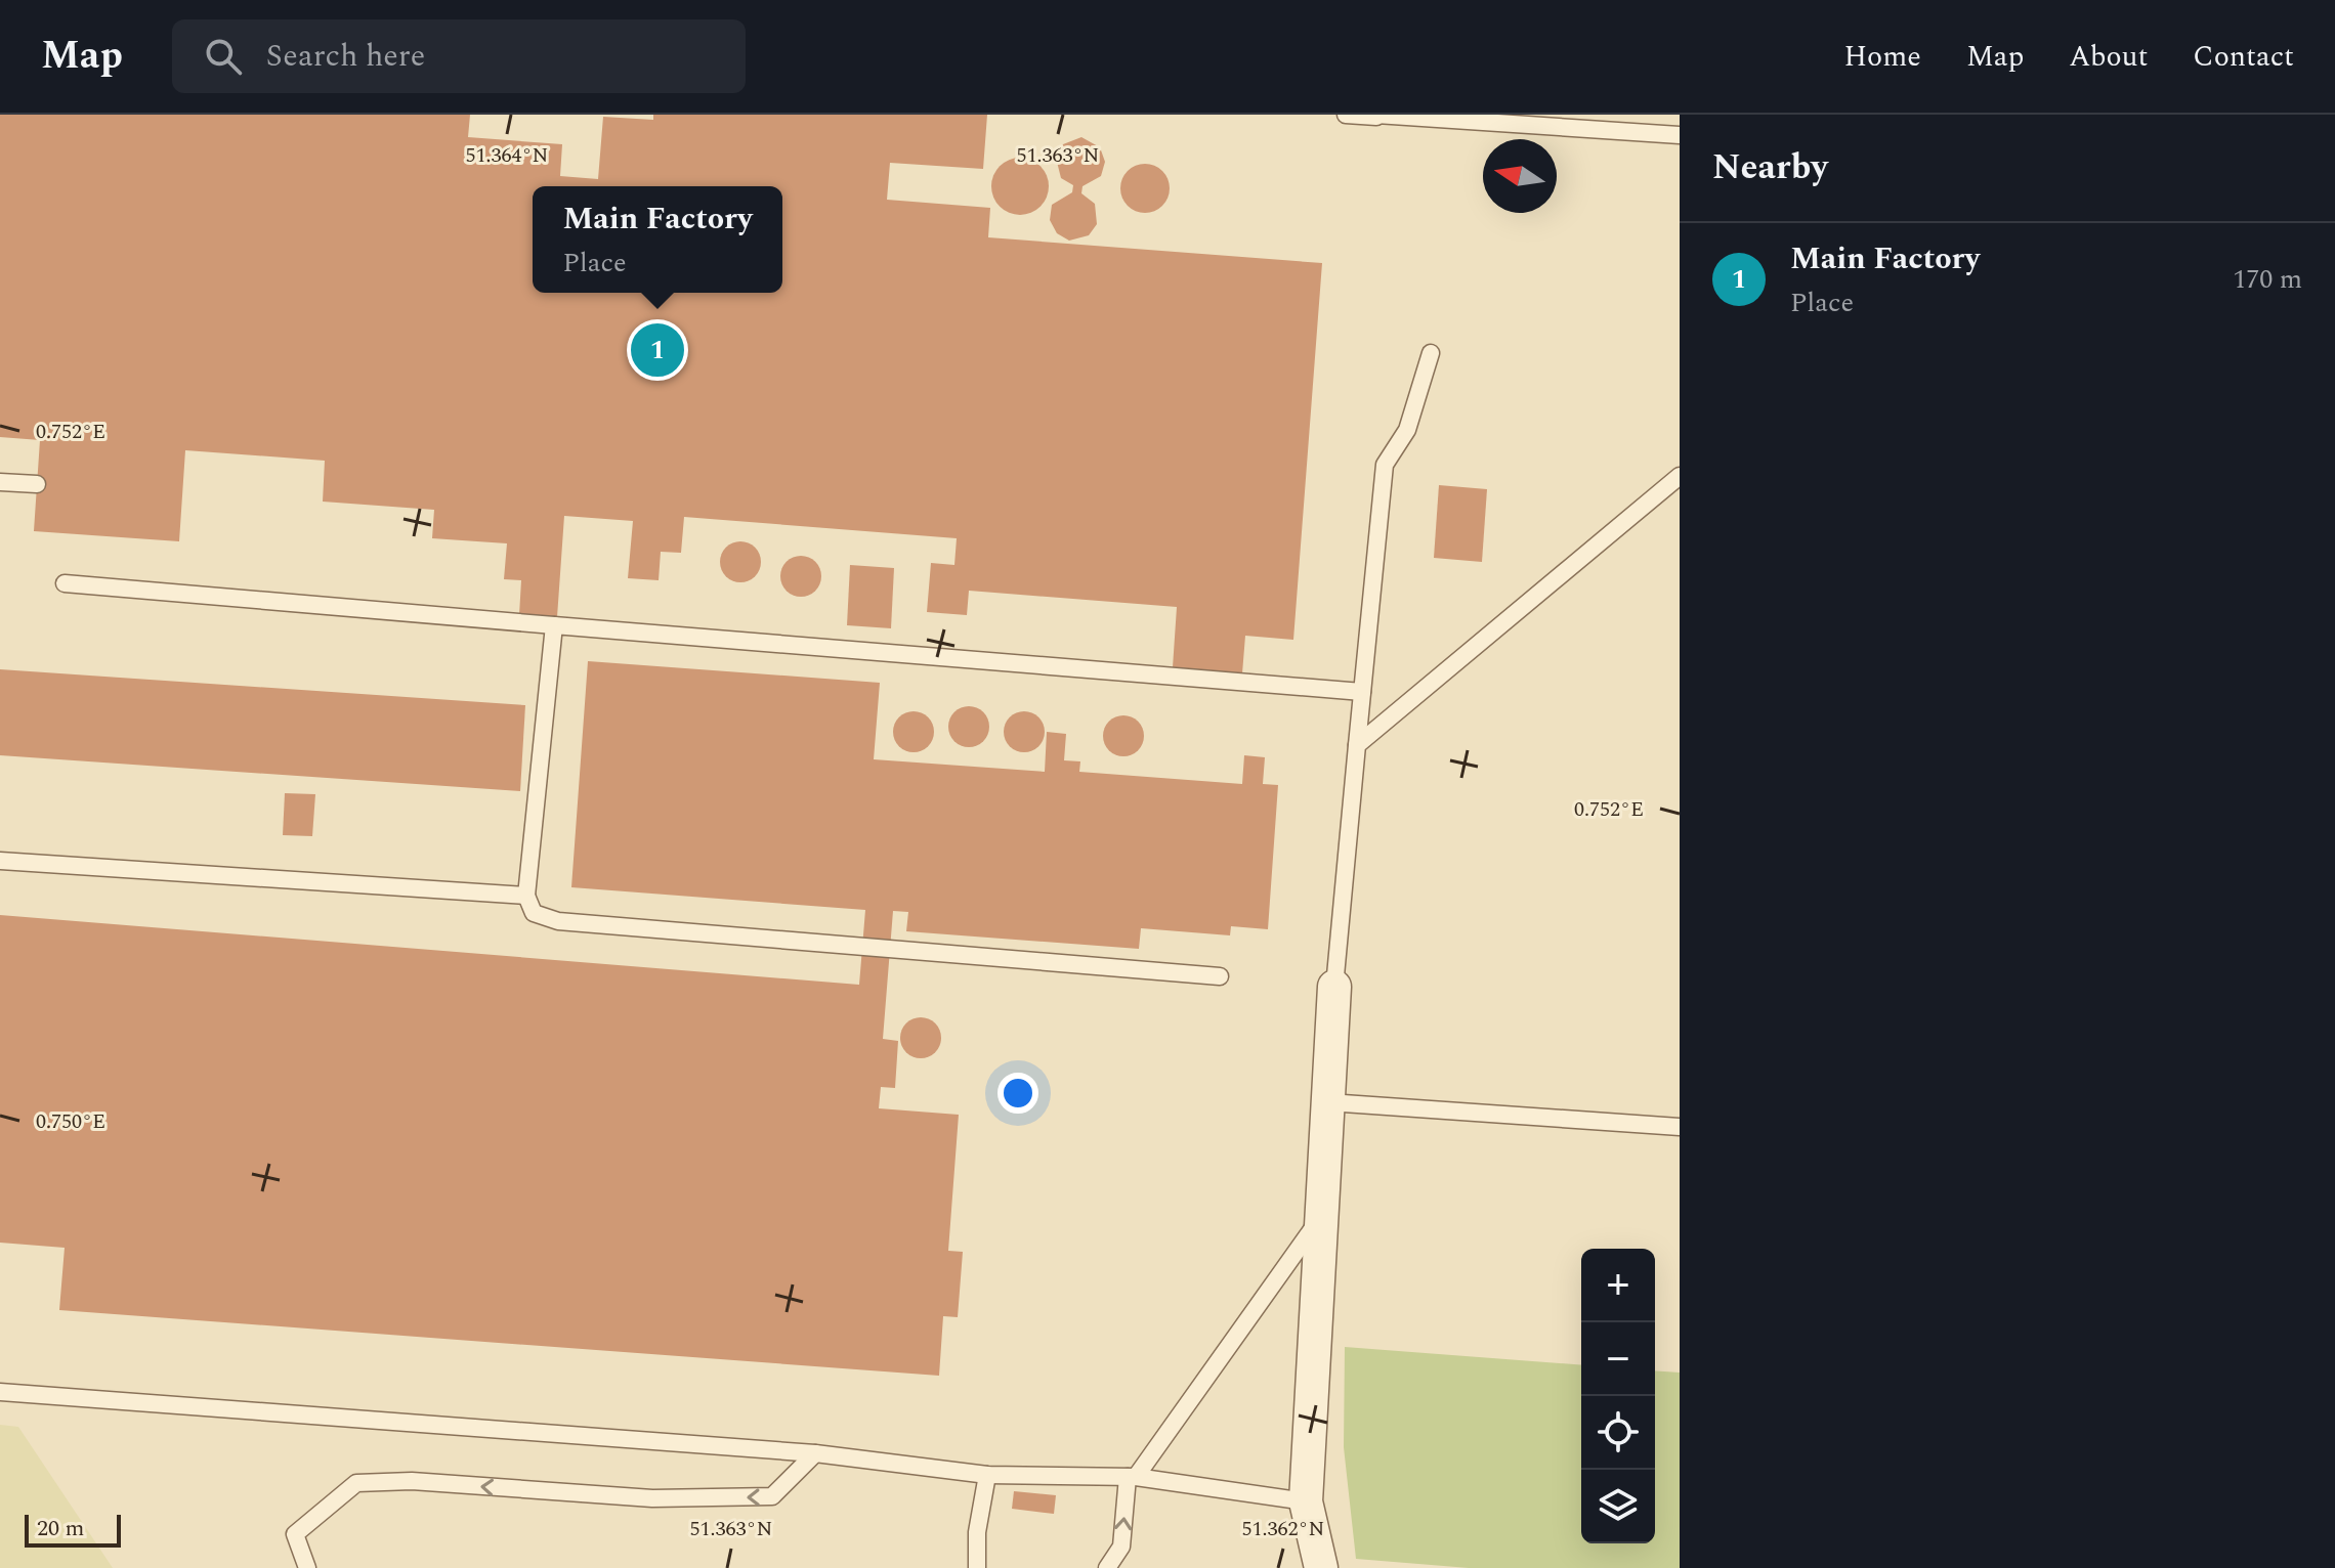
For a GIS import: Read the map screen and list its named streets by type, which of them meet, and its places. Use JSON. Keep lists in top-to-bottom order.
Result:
{
  "scale_bar": "20 m",
  "north": "left",
  "page": {
    "header": "Map",
    "search": "Search here",
    "nav": [
      "Home",
      "Map",
      "About",
      "Contact"
    ],
    "heading": "Nearby",
    "popup": ["Main Factory", "Place"],
    "list": [
      {
        "mark": "1",
        "name": "Main Factory",
        "note": "Place",
        "value": "170 m"
      }
    ],
    "pins": "1",
    "map_buttons": ["+", "−"],
    "scale": "20 m"
  },
  "coordinates": [
    "51.364°N",
    "51.363°N",
    "0.752°E",
    "0.750°E",
    "51.362°N"
  ]
}
